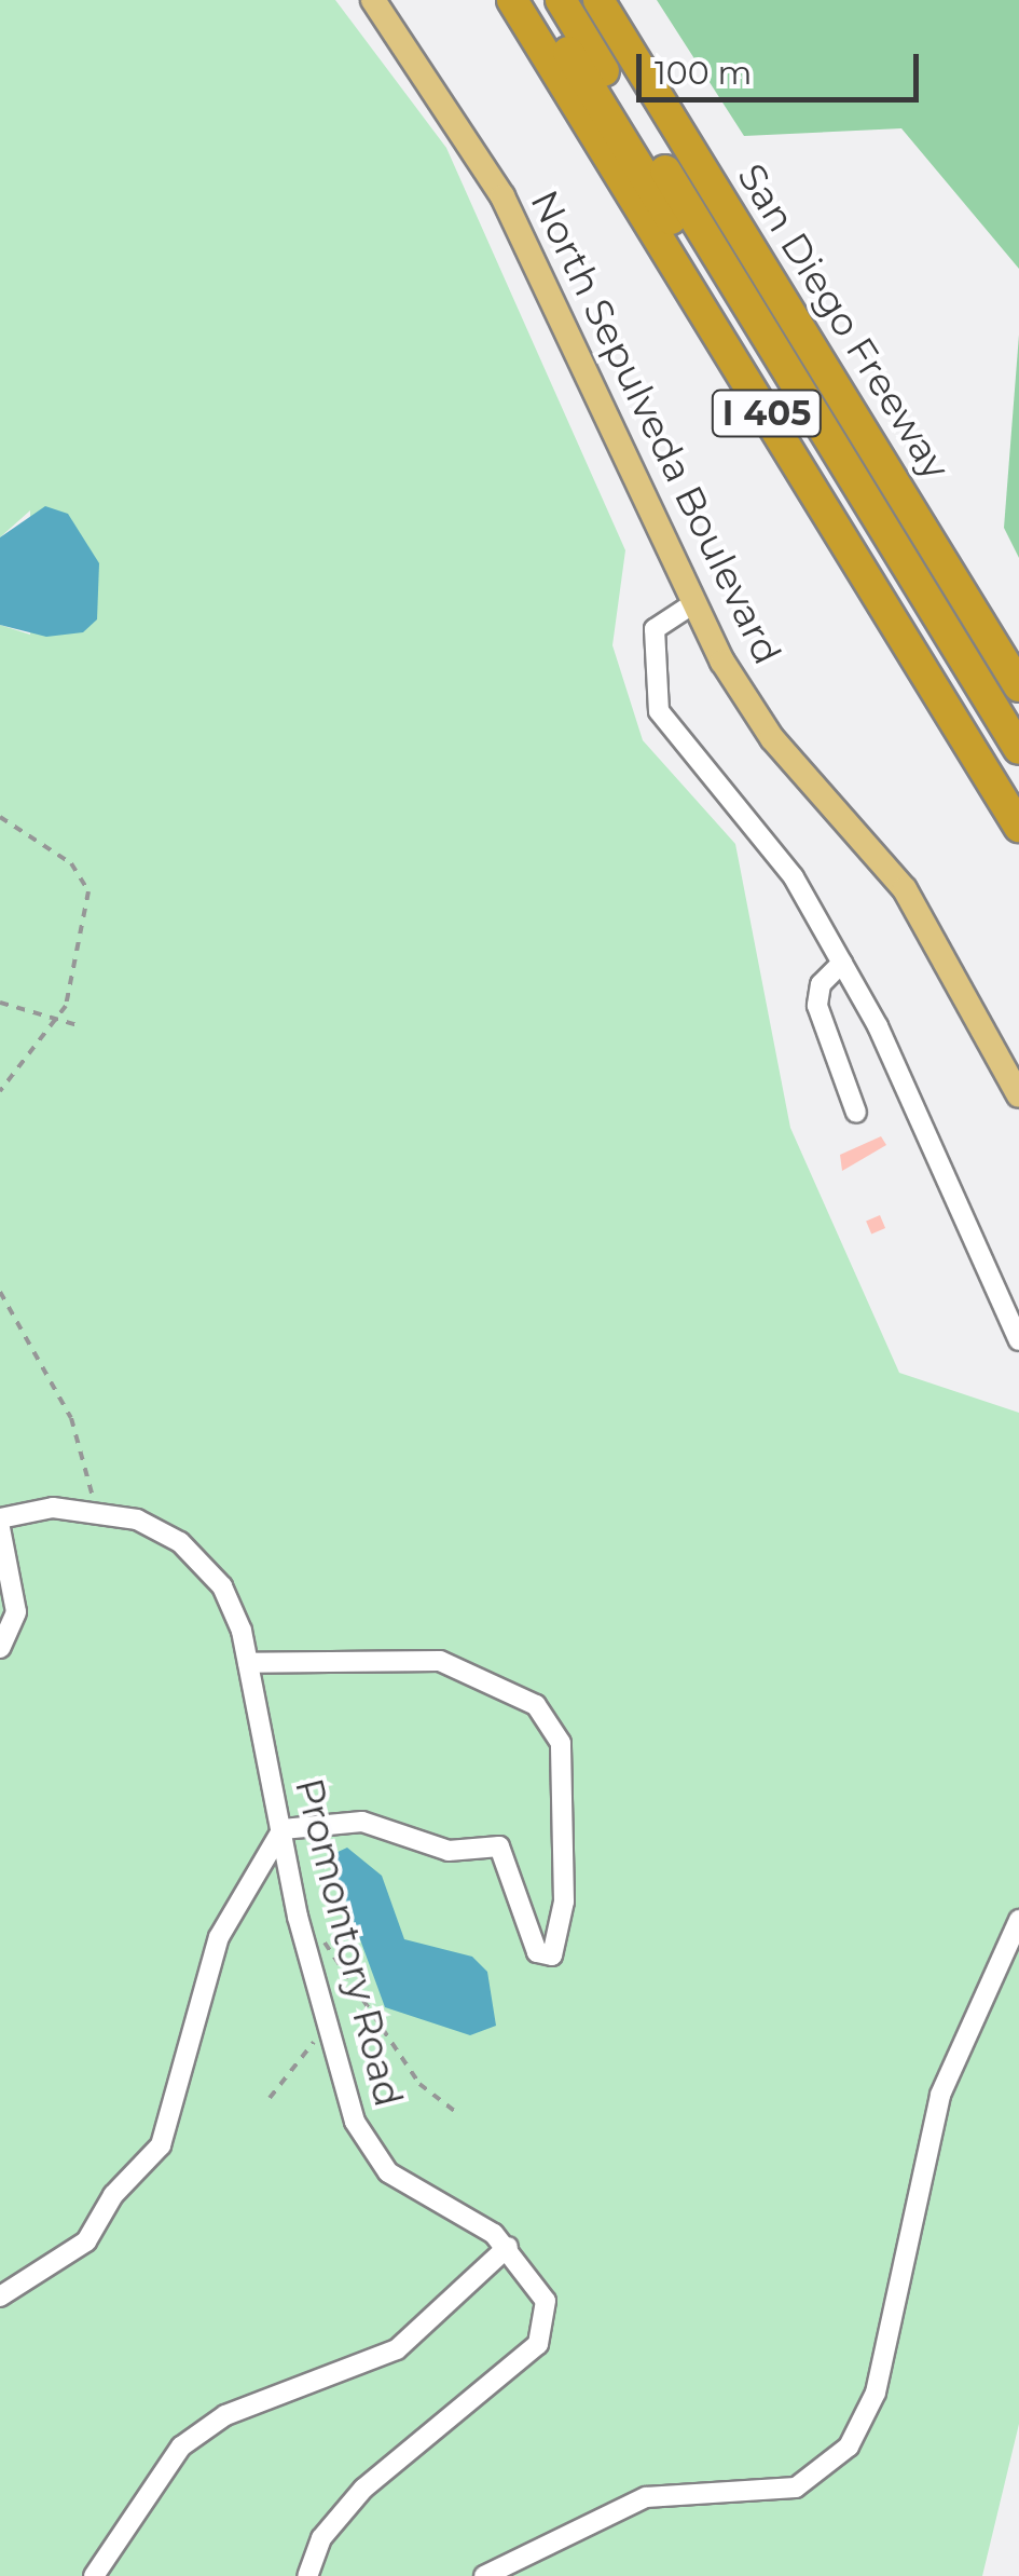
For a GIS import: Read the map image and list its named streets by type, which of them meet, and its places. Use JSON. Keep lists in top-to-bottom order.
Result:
{
  "streets": {
    "highway": ["San Diego Freeway", "I 405"],
    "main road": ["North Sepulveda Boulevard"],
    "street": ["Promontory Road"]
  },
  "scale_bar": "100 m"
}
